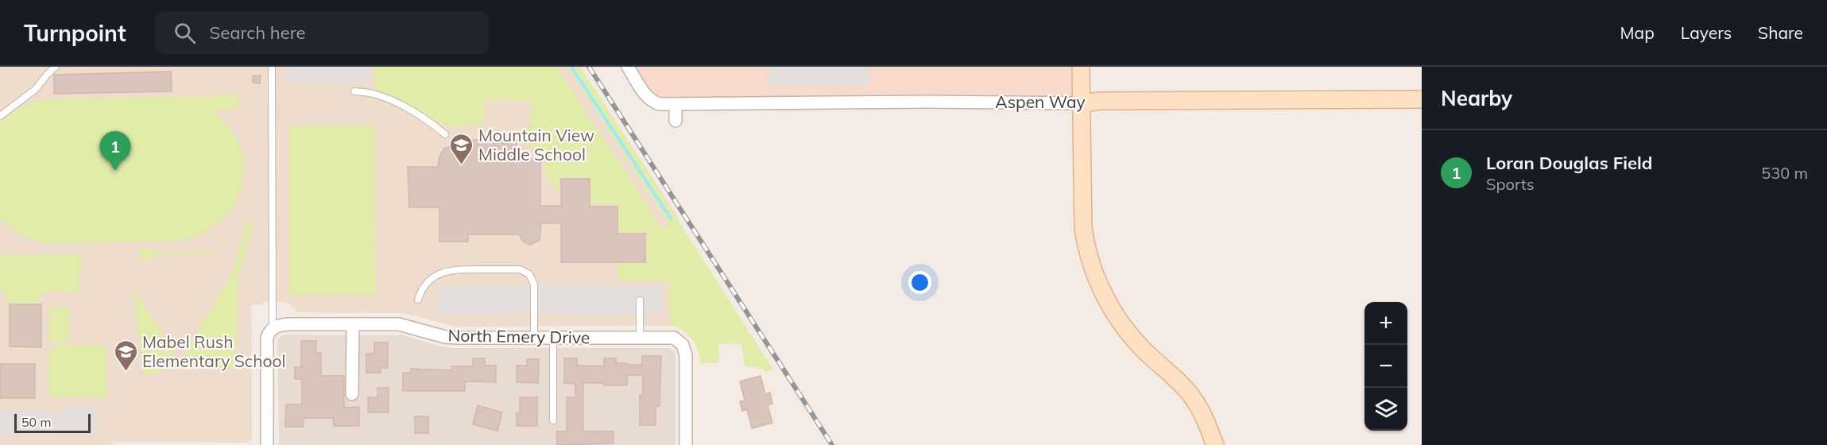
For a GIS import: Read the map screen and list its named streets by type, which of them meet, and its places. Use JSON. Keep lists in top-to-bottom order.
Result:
{
  "streets": {
    "main road": ["Aspen Way"],
    "street": ["North Emery Drive"]
  },
  "places": {
    "school or university": ["Mountain View Middle School", "Mabel Rush Elementary School"]
  },
  "scale_bar": "50 m",
  "page": {
    "header": "Turnpoint",
    "search": "Search here",
    "nav": ["Map", "Layers", "Share"],
    "heading": "Nearby",
    "list": [
      {
        "mark": "1",
        "name": "Loran Douglas Field",
        "note": "Sports",
        "value": "530 m"
      }
    ],
    "pins": "1",
    "map_buttons": ["+", "−"],
    "scale": "50 m"
  }
}
